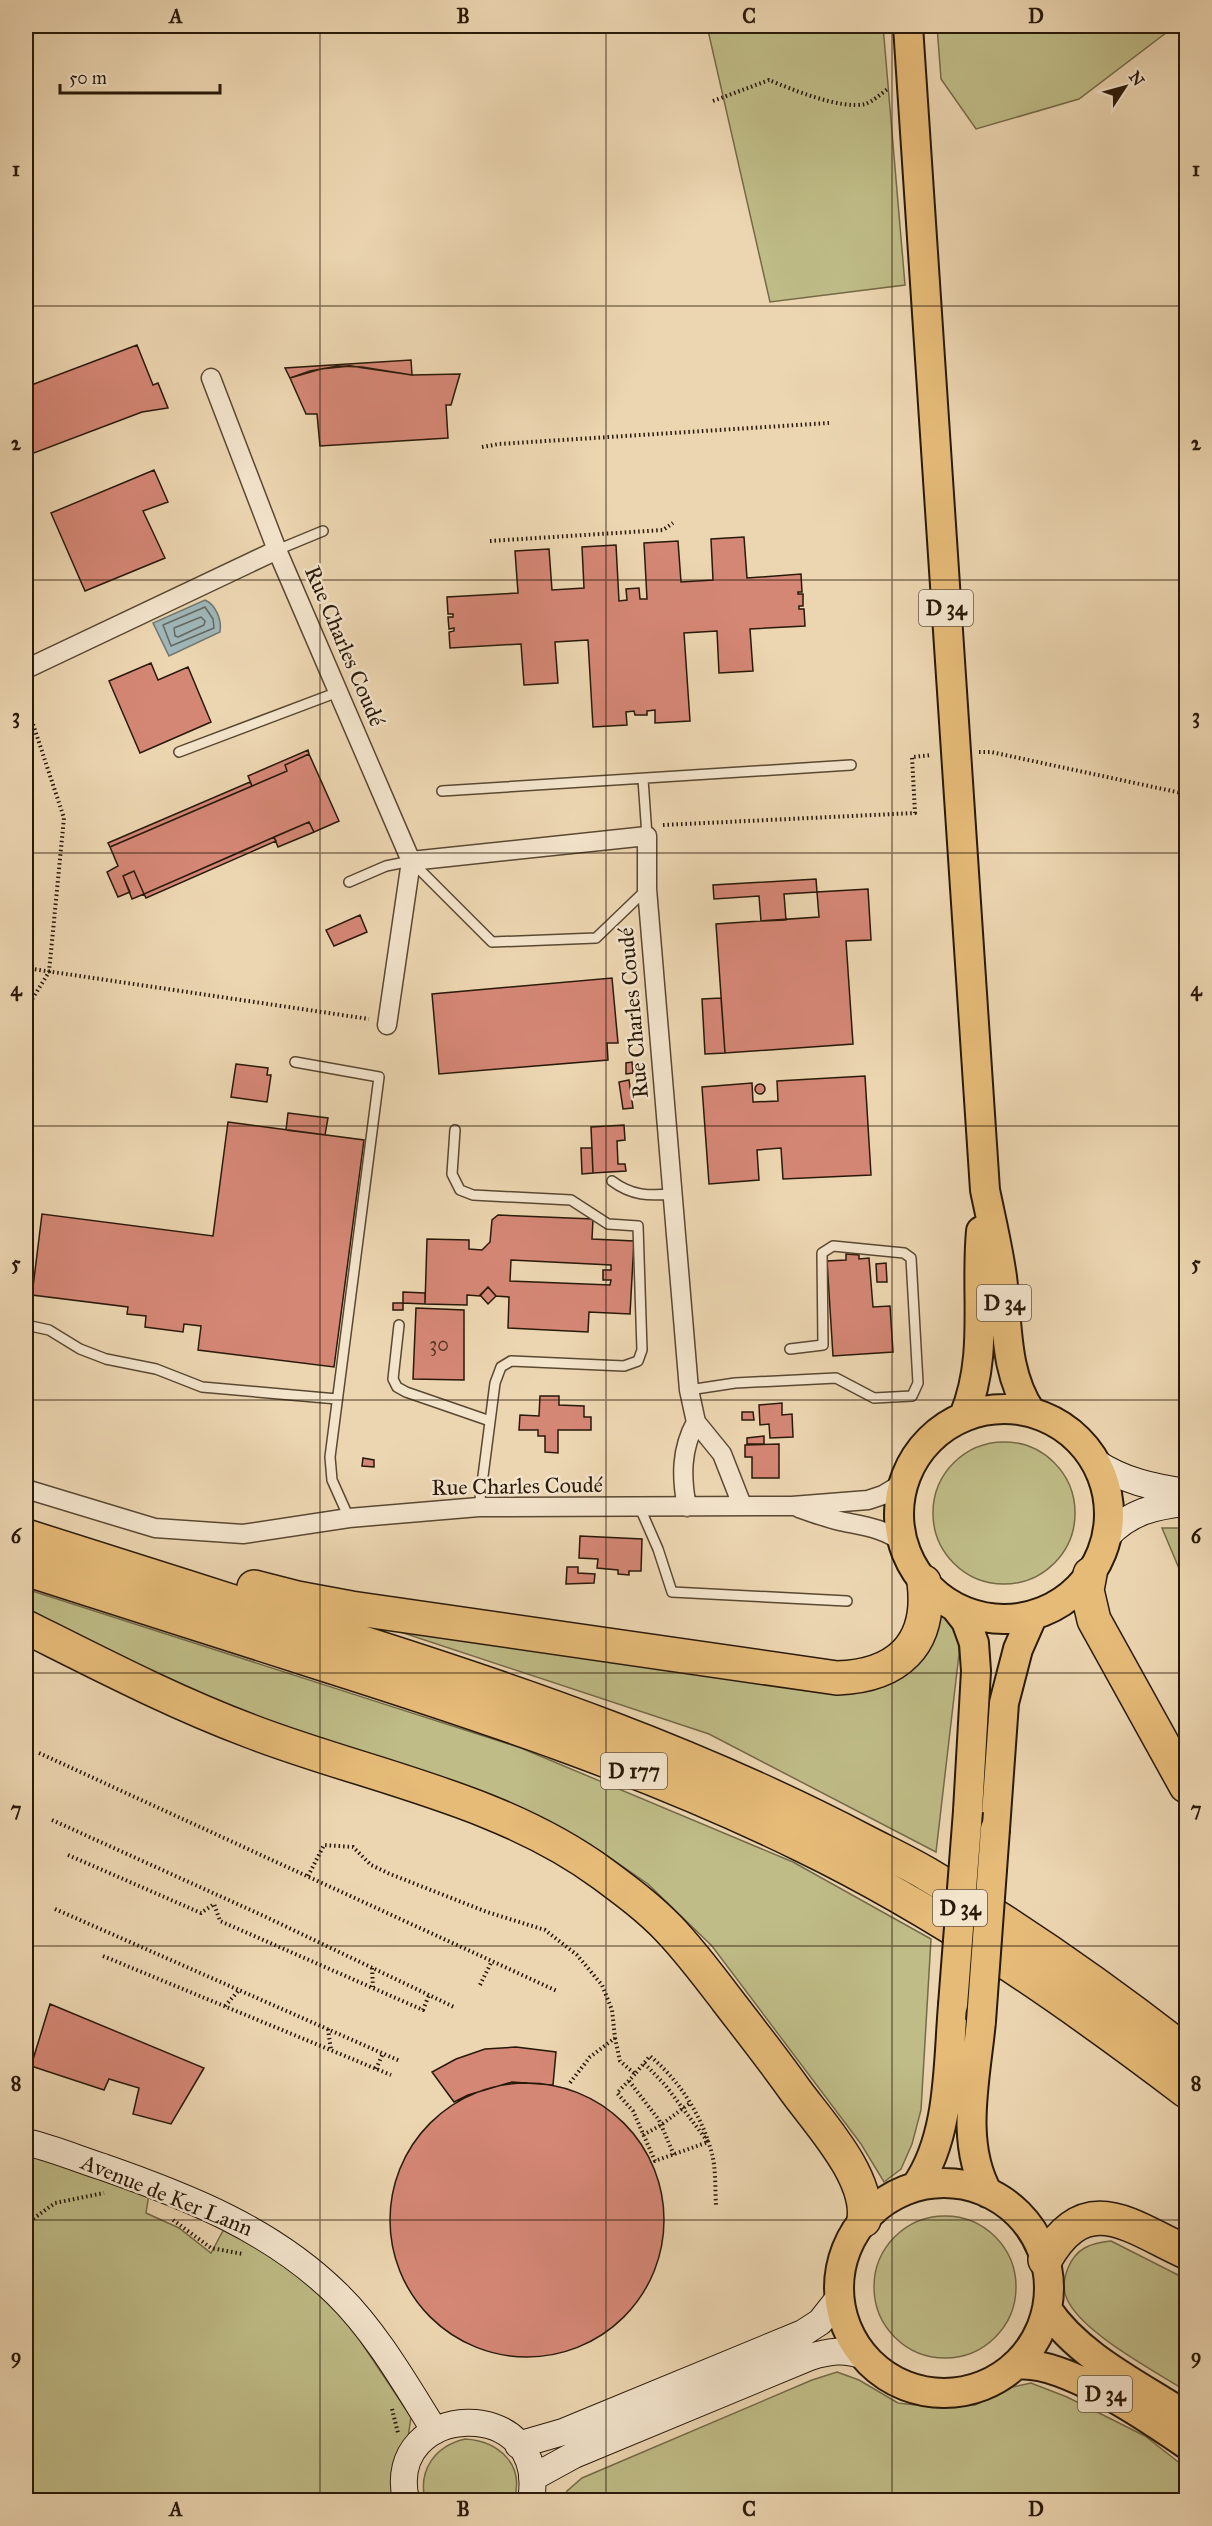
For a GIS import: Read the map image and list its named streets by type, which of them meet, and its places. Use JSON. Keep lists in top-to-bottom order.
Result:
{
  "streets": {
    "highway": ["D 177"],
    "main road": ["D 34"],
    "street": ["Rue Charles Coudé", "Avenue de Ker Lann"]
  },
  "house_numbers": ["30"],
  "scale_bar": "50 m",
  "north": "top right",
  "grid": {
    "columns": [
      "A",
      "B",
      "C",
      "D"
    ],
    "rows": [
      "1",
      "2",
      "3",
      "4",
      "5",
      "6",
      "7",
      "8",
      "9"
    ]
  }
}
